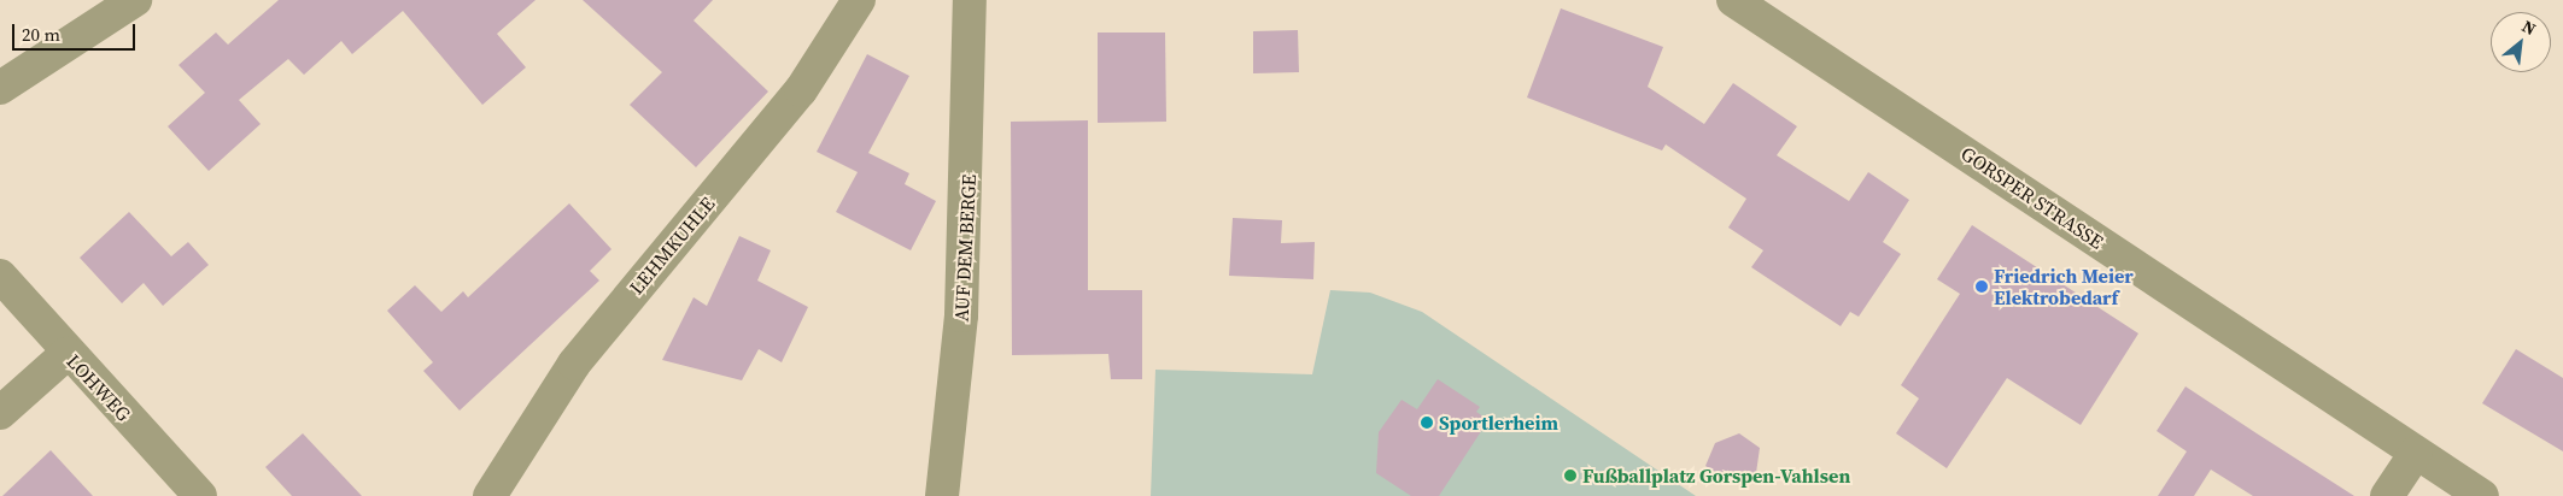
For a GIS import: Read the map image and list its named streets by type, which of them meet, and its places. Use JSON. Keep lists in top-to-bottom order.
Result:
{
  "streets": {
    "street": [
      "GORSPER STRASSE",
      "LEHMKUHLE",
      "AUF DEM BERGE",
      "LOHWEG"
    ]
  },
  "places": ["Friedrich Meier Elektrobedarf", "Sportlerheim", "Fußballplatz Gorspen-Vahlsen"],
  "scale_bar": "20 m",
  "north": "top right"
}
